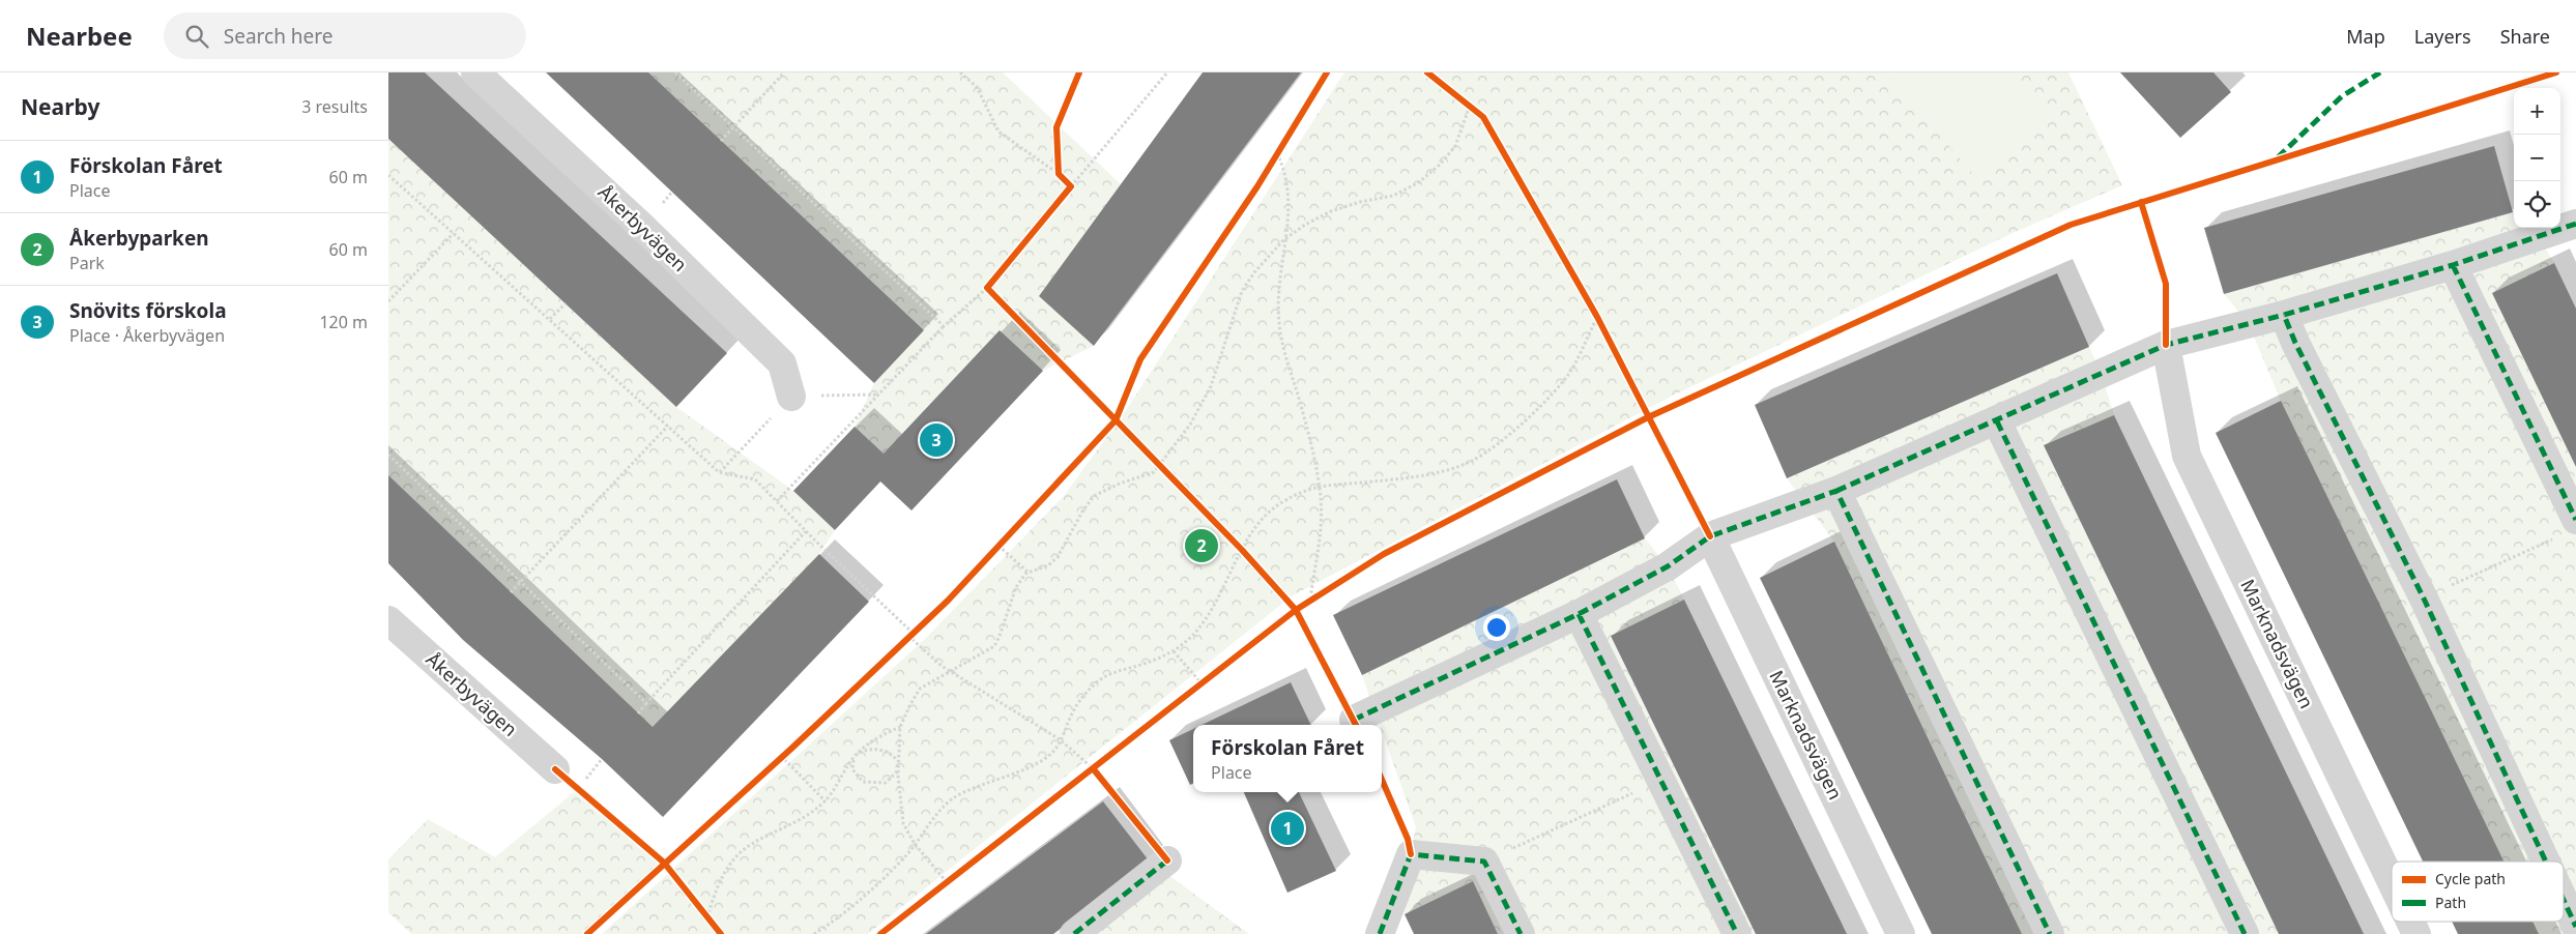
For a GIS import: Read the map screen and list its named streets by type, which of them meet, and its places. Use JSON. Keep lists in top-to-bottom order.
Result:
{
  "streets": {
    "street": ["Åkerbyvägen", "Marknadsvägen"]
  },
  "legend": ["Cycle path", "Path"],
  "page": {
    "header": "Nearbee",
    "search": "Search here",
    "nav": ["Map", "Layers", "Share"],
    "heading": ["Nearby", "3 results"],
    "map_buttons": ["+", "−"],
    "list": [
      {
        "mark": "1",
        "name": "Förskolan Fåret",
        "note": "Place",
        "value": "60 m"
      },
      {
        "mark": "2",
        "name": "Åkerbyparken",
        "note": "Park",
        "value": "60 m"
      },
      {
        "mark": "3",
        "name": "Snövits förskola",
        "note": "Place · Åkerbyvägen",
        "value": "120 m"
      }
    ],
    "pins": ["3", "2", "1"],
    "popup": ["Förskolan Fåret", "Place"]
  }
}
